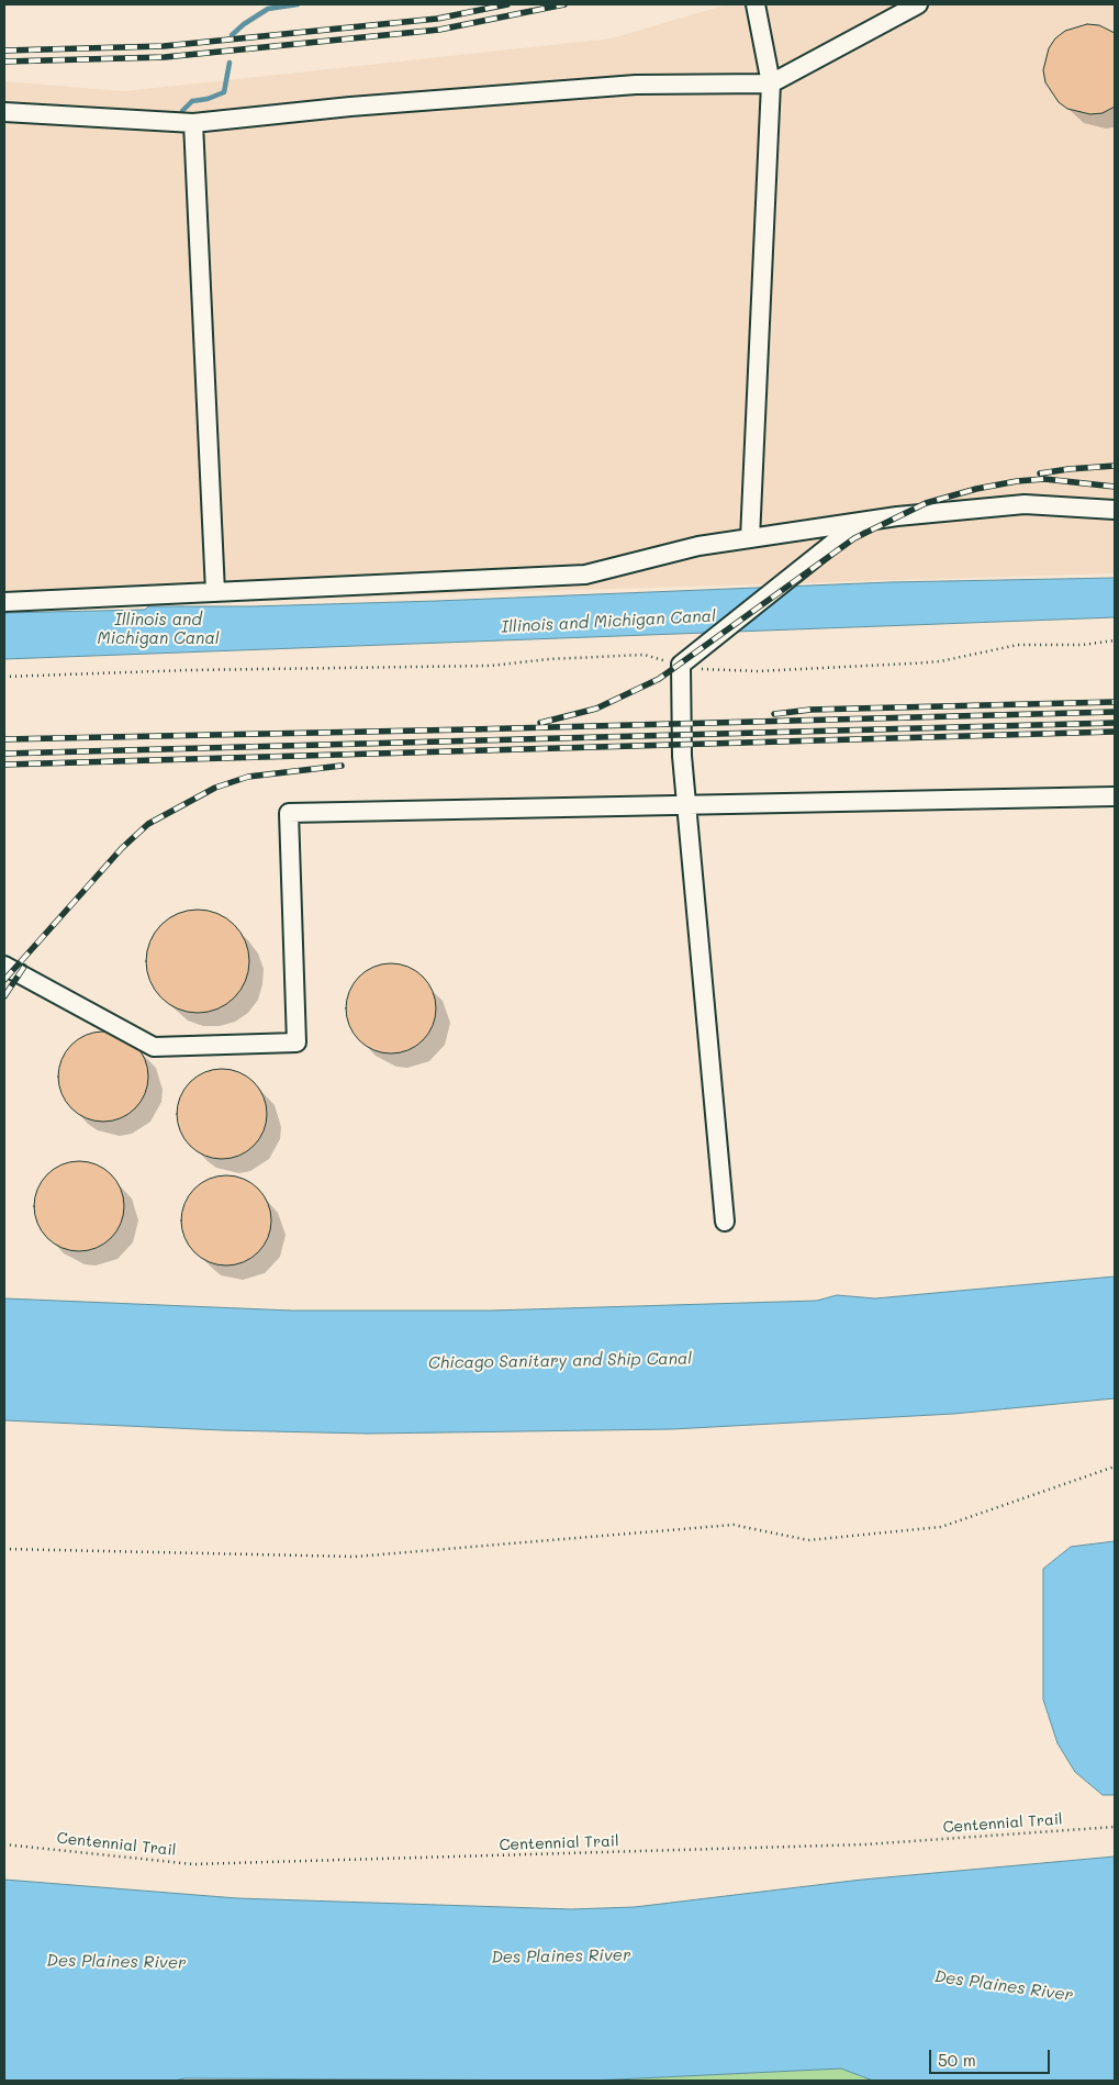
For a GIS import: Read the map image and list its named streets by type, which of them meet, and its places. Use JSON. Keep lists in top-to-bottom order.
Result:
{
  "streets": {
    "path": ["Centennial Trail"]
  },
  "water": ["Illinois and Michigan Canal", "Chicago Sanitary and Ship Canal", "Des Plaines River"],
  "scale_bar": "50 m"
}
